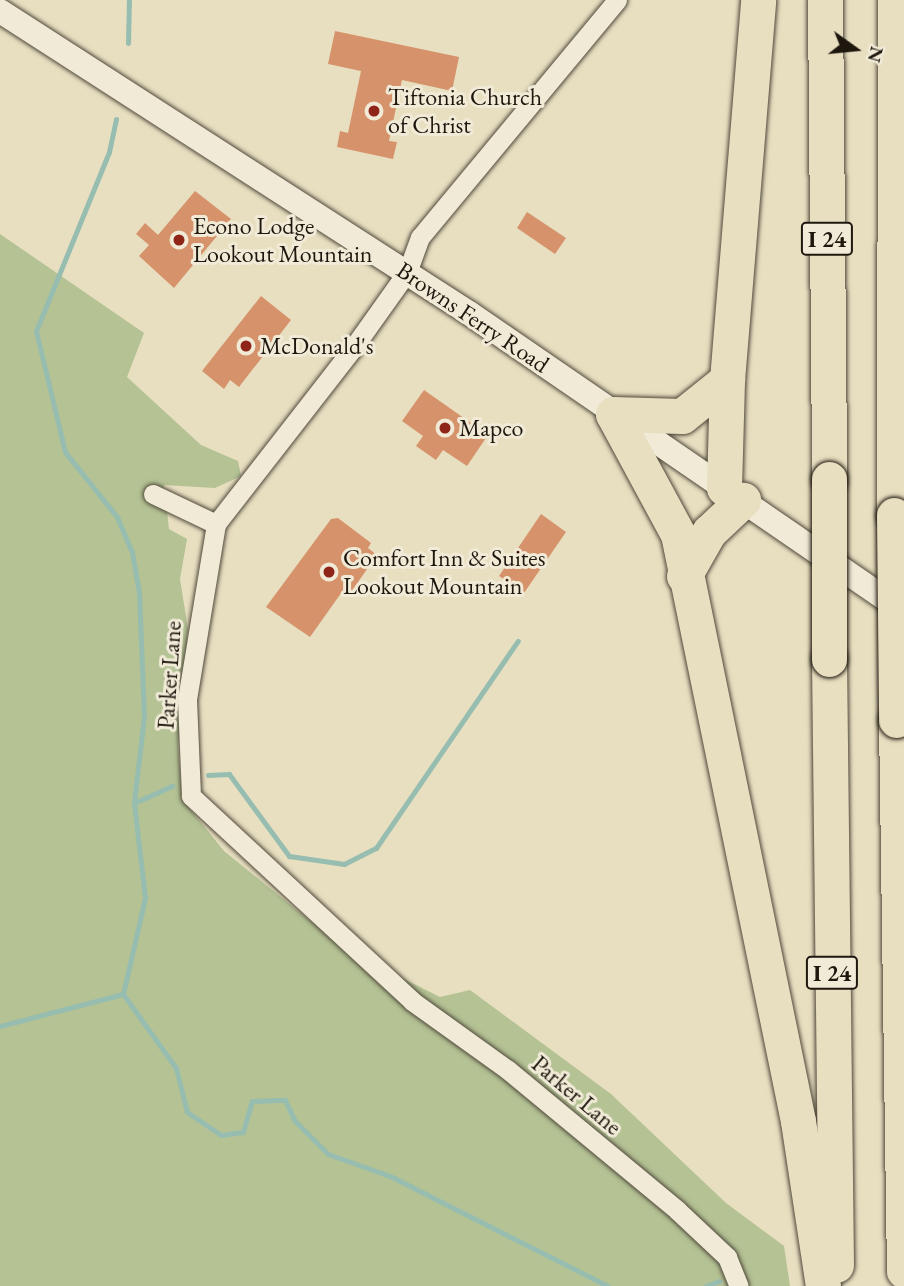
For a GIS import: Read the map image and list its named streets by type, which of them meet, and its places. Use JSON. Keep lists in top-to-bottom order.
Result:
{
  "streets": {
    "highway": ["I 24"],
    "street": ["Browns Ferry Road", "Parker Lane"]
  },
  "crossings": [
    ["Browns Ferry Road", "Parker Lane"]
  ],
  "places": [
    "Tiftonia Church of Christ",
    "Econo Lodge Lookout Mountain",
    "McDonald's",
    "Mapco",
    "Comfort Inn & Suites Lookout Mountain"
  ],
  "north": "right"
}
